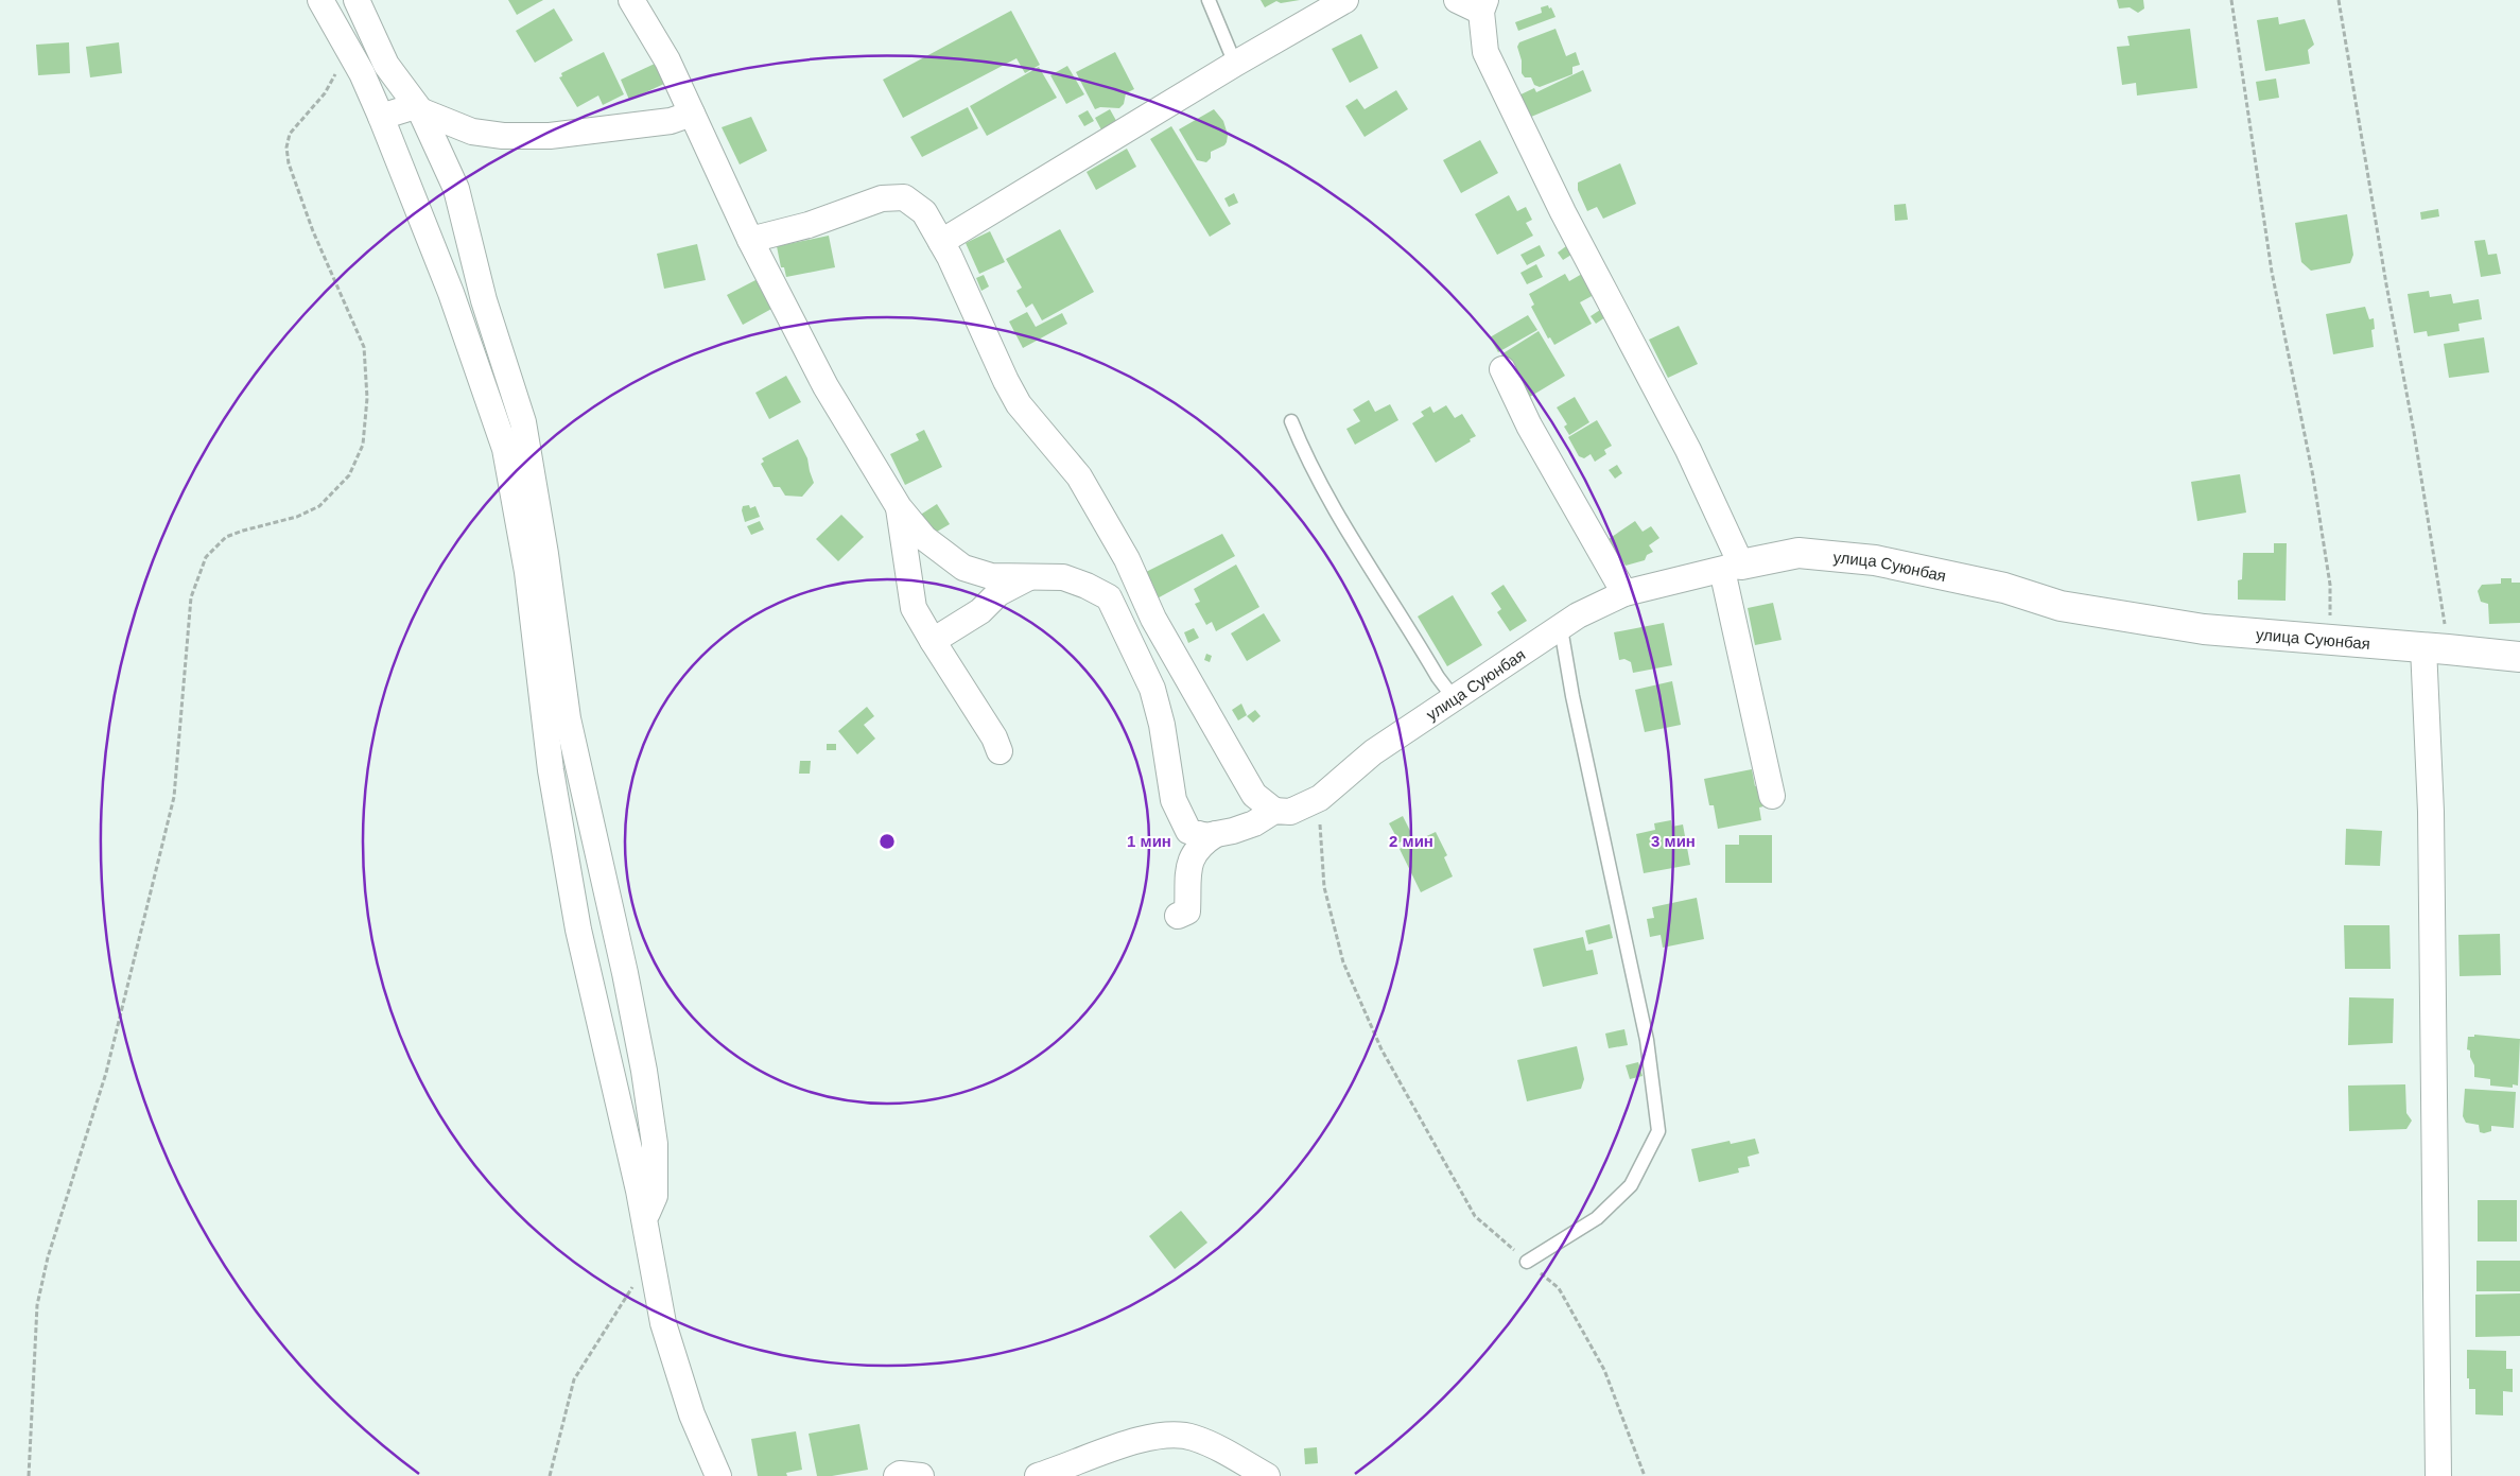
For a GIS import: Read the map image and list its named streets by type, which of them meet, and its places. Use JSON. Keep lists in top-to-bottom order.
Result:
{
  "streets": {
    "street": ["улица Суюнбая"]
  },
  "rings": ["1 мин", "2 мин", "3 мин"]
}
